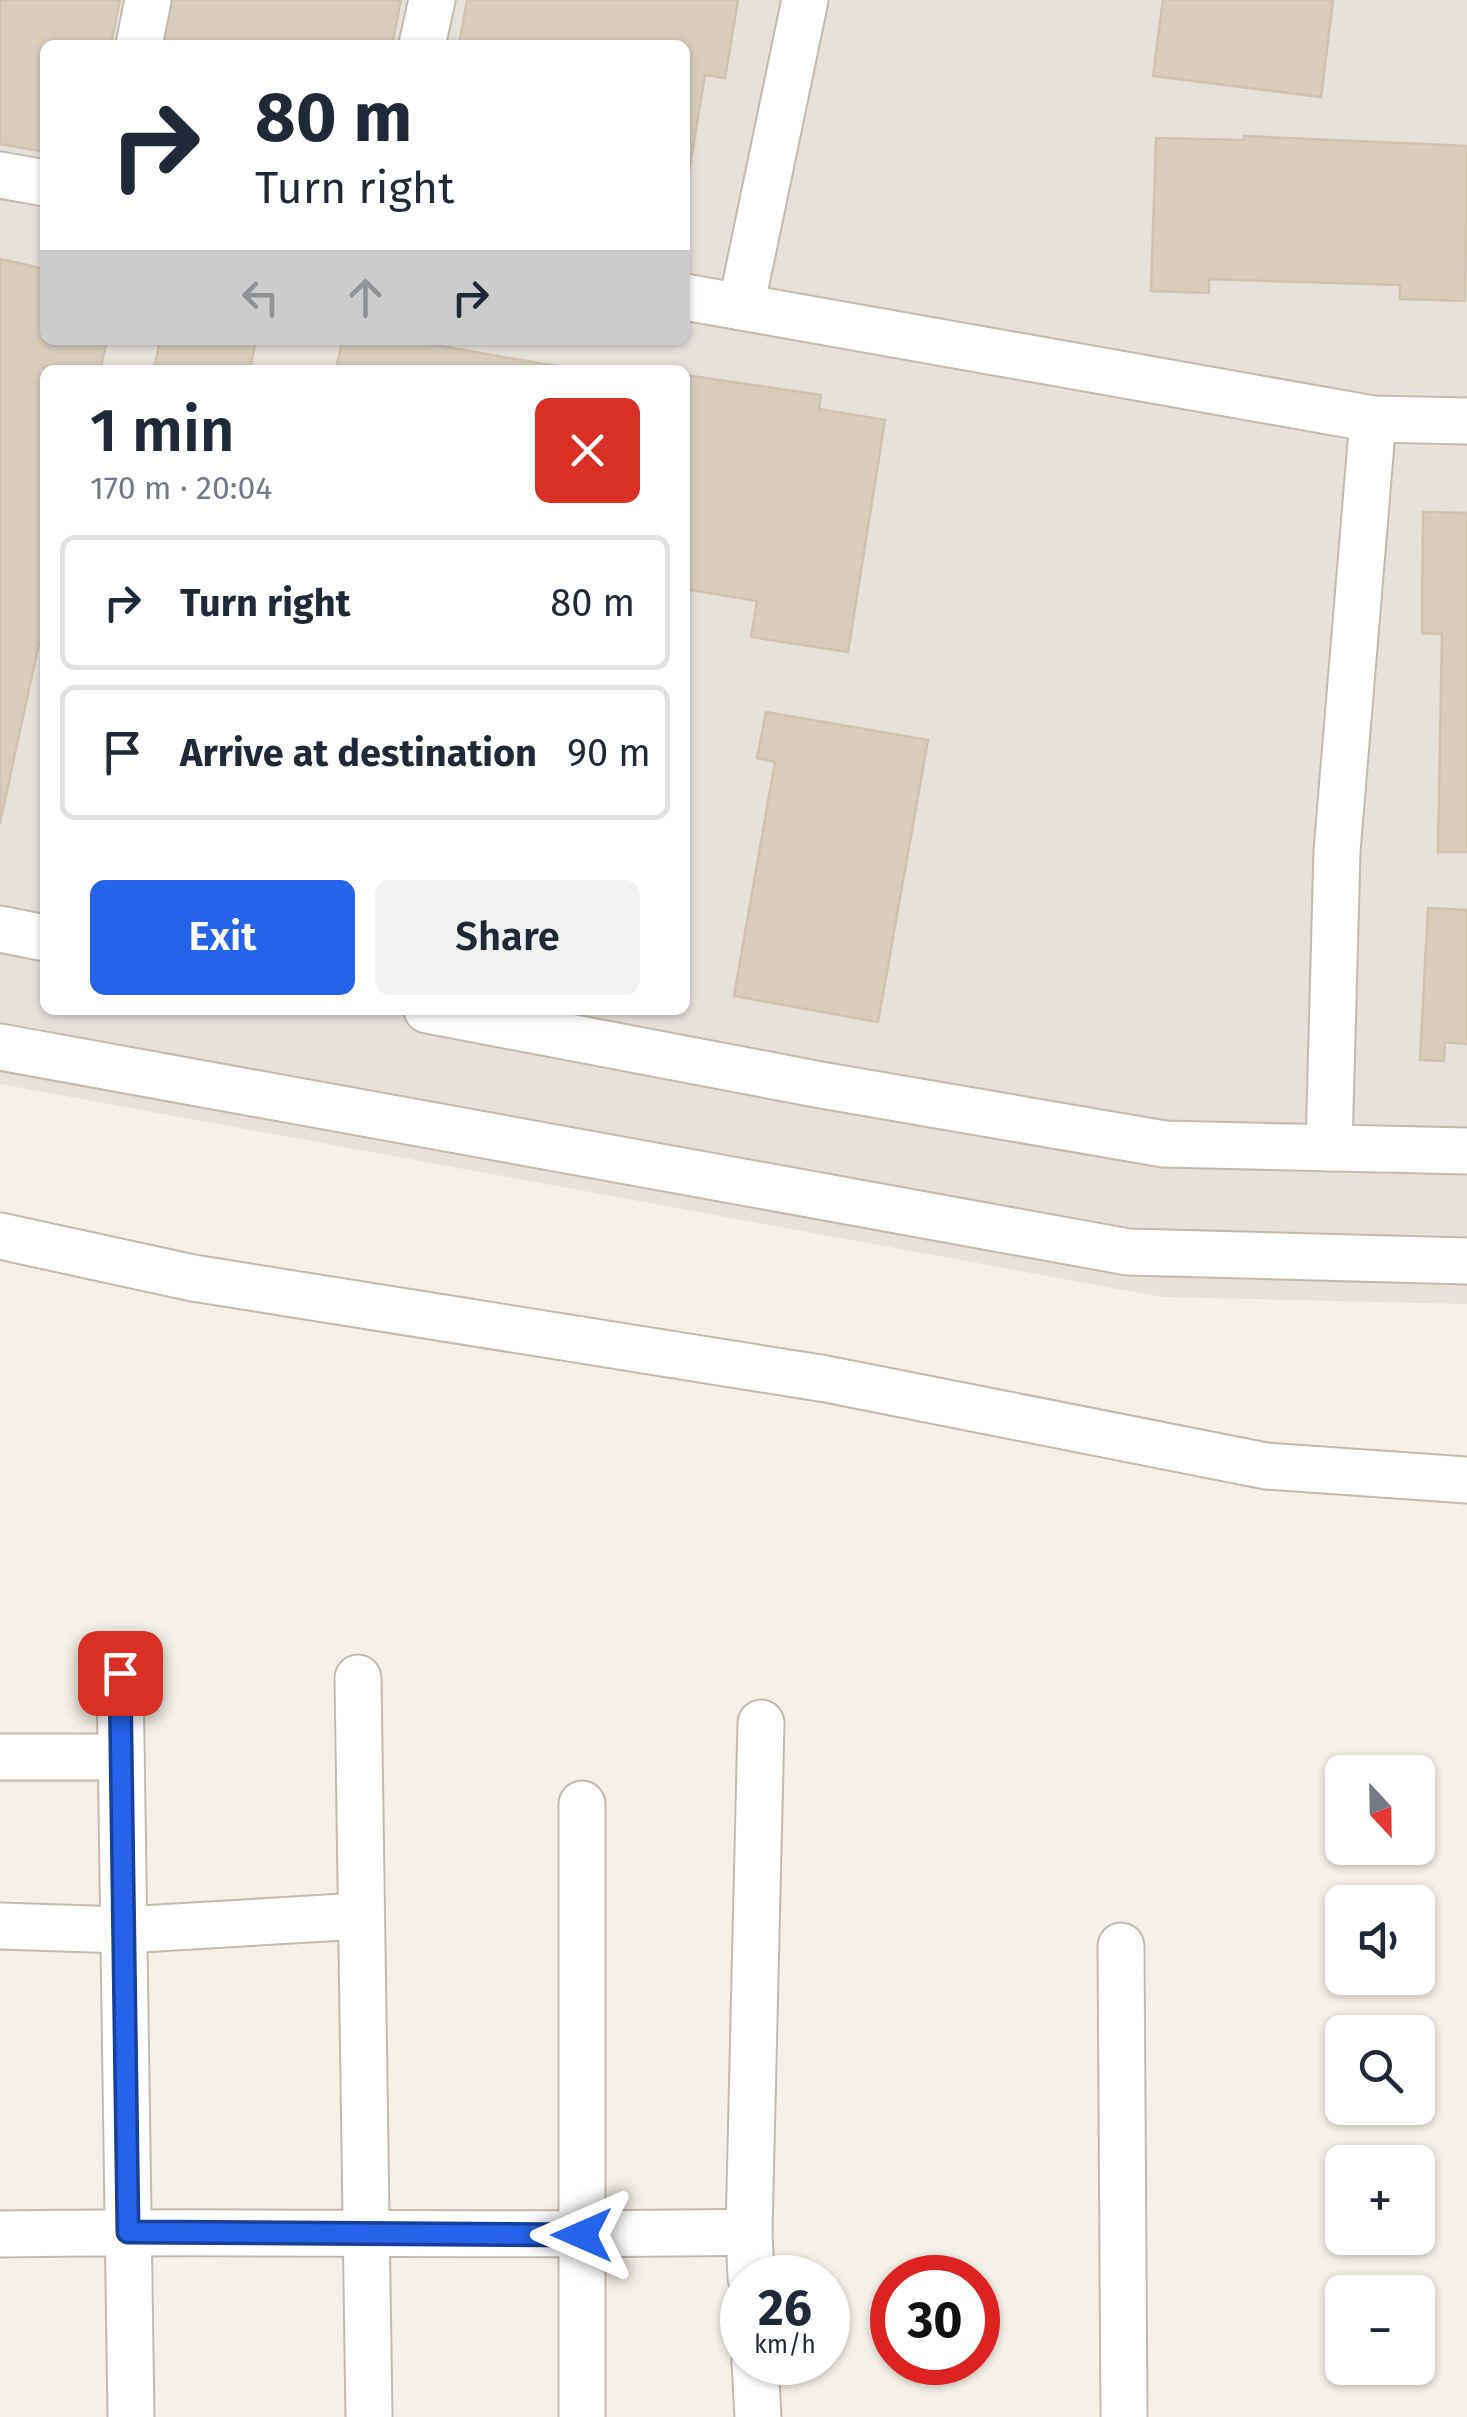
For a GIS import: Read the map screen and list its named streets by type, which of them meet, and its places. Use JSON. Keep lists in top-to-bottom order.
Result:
{
  "north": "bottom",
  "page": {
    "turn": ["80 m", "Turn right"],
    "heading": ["1 min", "170 m · 20:04"],
    "list": [
      {
        "name": "Turn right",
        "value": "80 m"
      },
      {
        "name": "Arrive at destination",
        "value": "90 m"
      }
    ],
    "buttons": ["Exit", "Share"],
    "map_buttons": ["+", "−"],
    "speed": "26 km/h",
    "limit": "30"
  }
}
